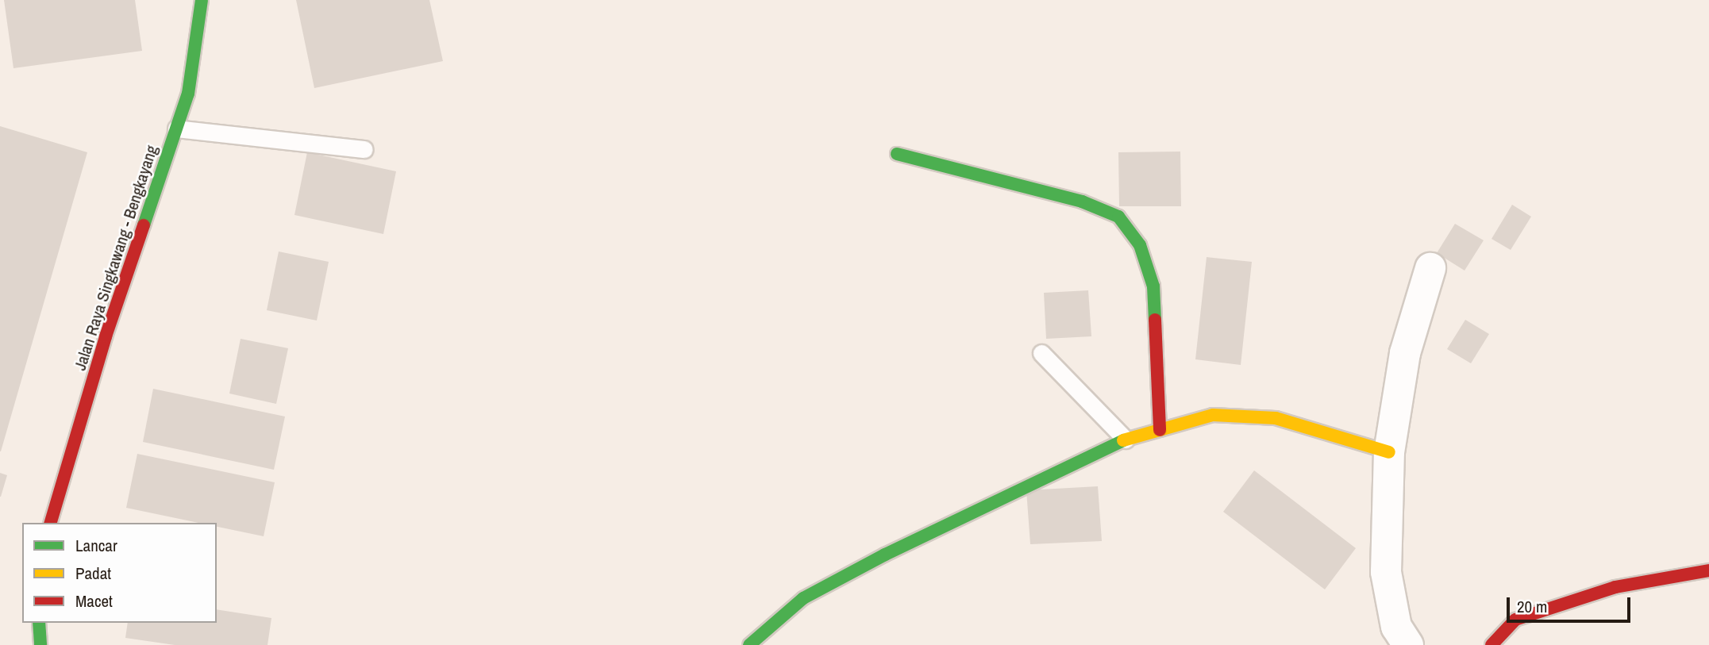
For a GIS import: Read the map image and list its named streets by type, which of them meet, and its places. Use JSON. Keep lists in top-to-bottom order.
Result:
{
  "streets": {
    "street": ["Jalan Raya Singkawang - Bengkayang"]
  },
  "legend": ["Lancar", "Padat", "Macet"],
  "scale_bar": "20 m"
}
